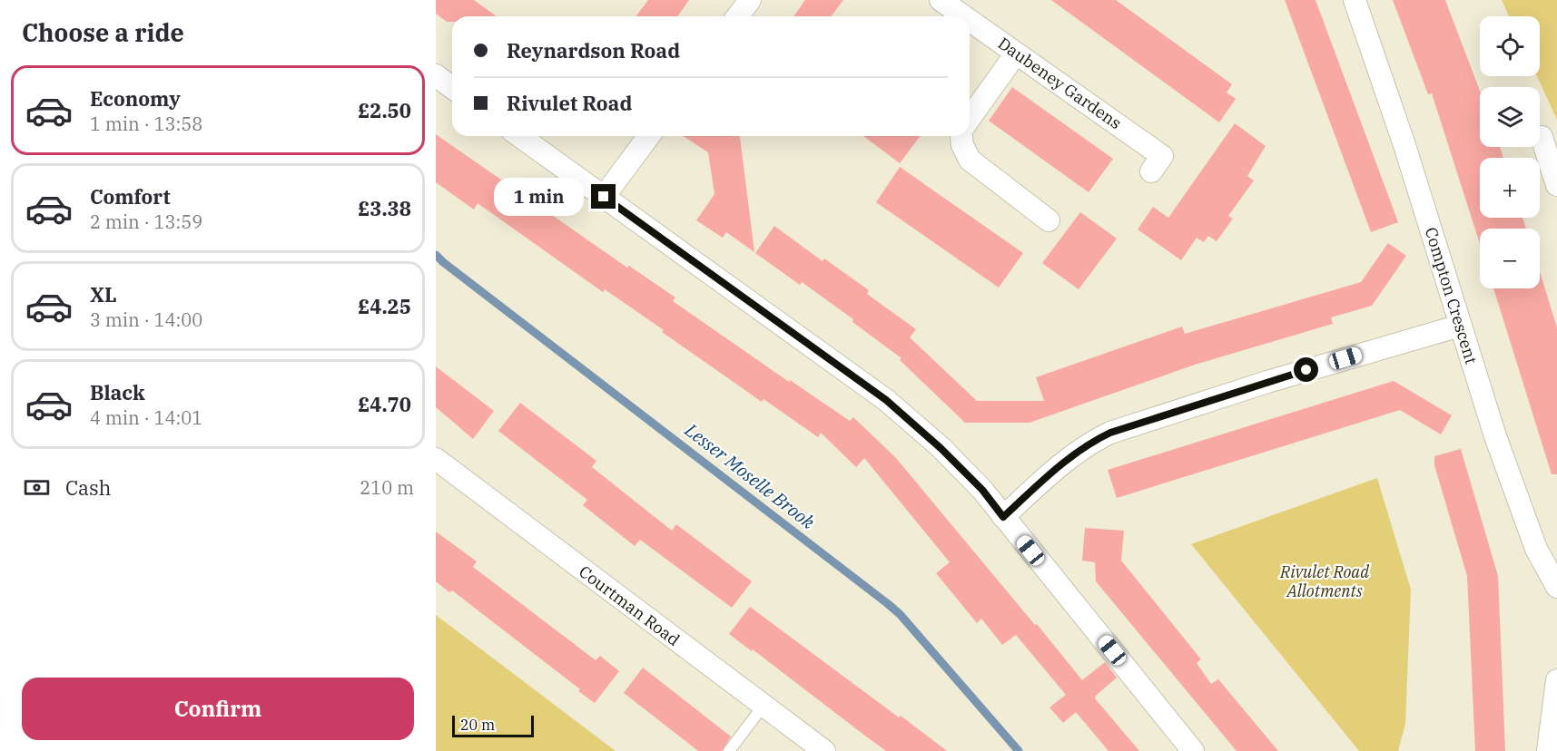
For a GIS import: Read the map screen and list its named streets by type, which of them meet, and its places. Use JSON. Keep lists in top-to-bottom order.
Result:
{
  "streets": {
    "street": ["Daubeney Gardens", "Compton Crescent", "Courtman Road"]
  },
  "water": ["Lesser Moselle Brook"],
  "parks": ["Rivulet Road Allotments"],
  "scale_bar": "20 m",
  "page": {
    "heading": "Choose a ride",
    "map_buttons": ["+", "−"],
    "banner": ["Reynardson Road", "Rivulet Road"],
    "list": [
      {
        "name": "Economy",
        "note": "1 min · 13:58",
        "value": "£2.50"
      },
      {
        "name": "Comfort",
        "note": "2 min · 13:59",
        "value": "£3.38"
      },
      {
        "name": "XL",
        "note": "3 min · 14:00",
        "value": "£4.25"
      },
      {
        "name": "Black",
        "note": "4 min · 14:01",
        "value": "£4.70"
      }
    ],
    "bubble": "1 min",
    "pay": ["Cash", "210 m"],
    "buttons": "Confirm",
    "scale": "20 m"
  }
}
